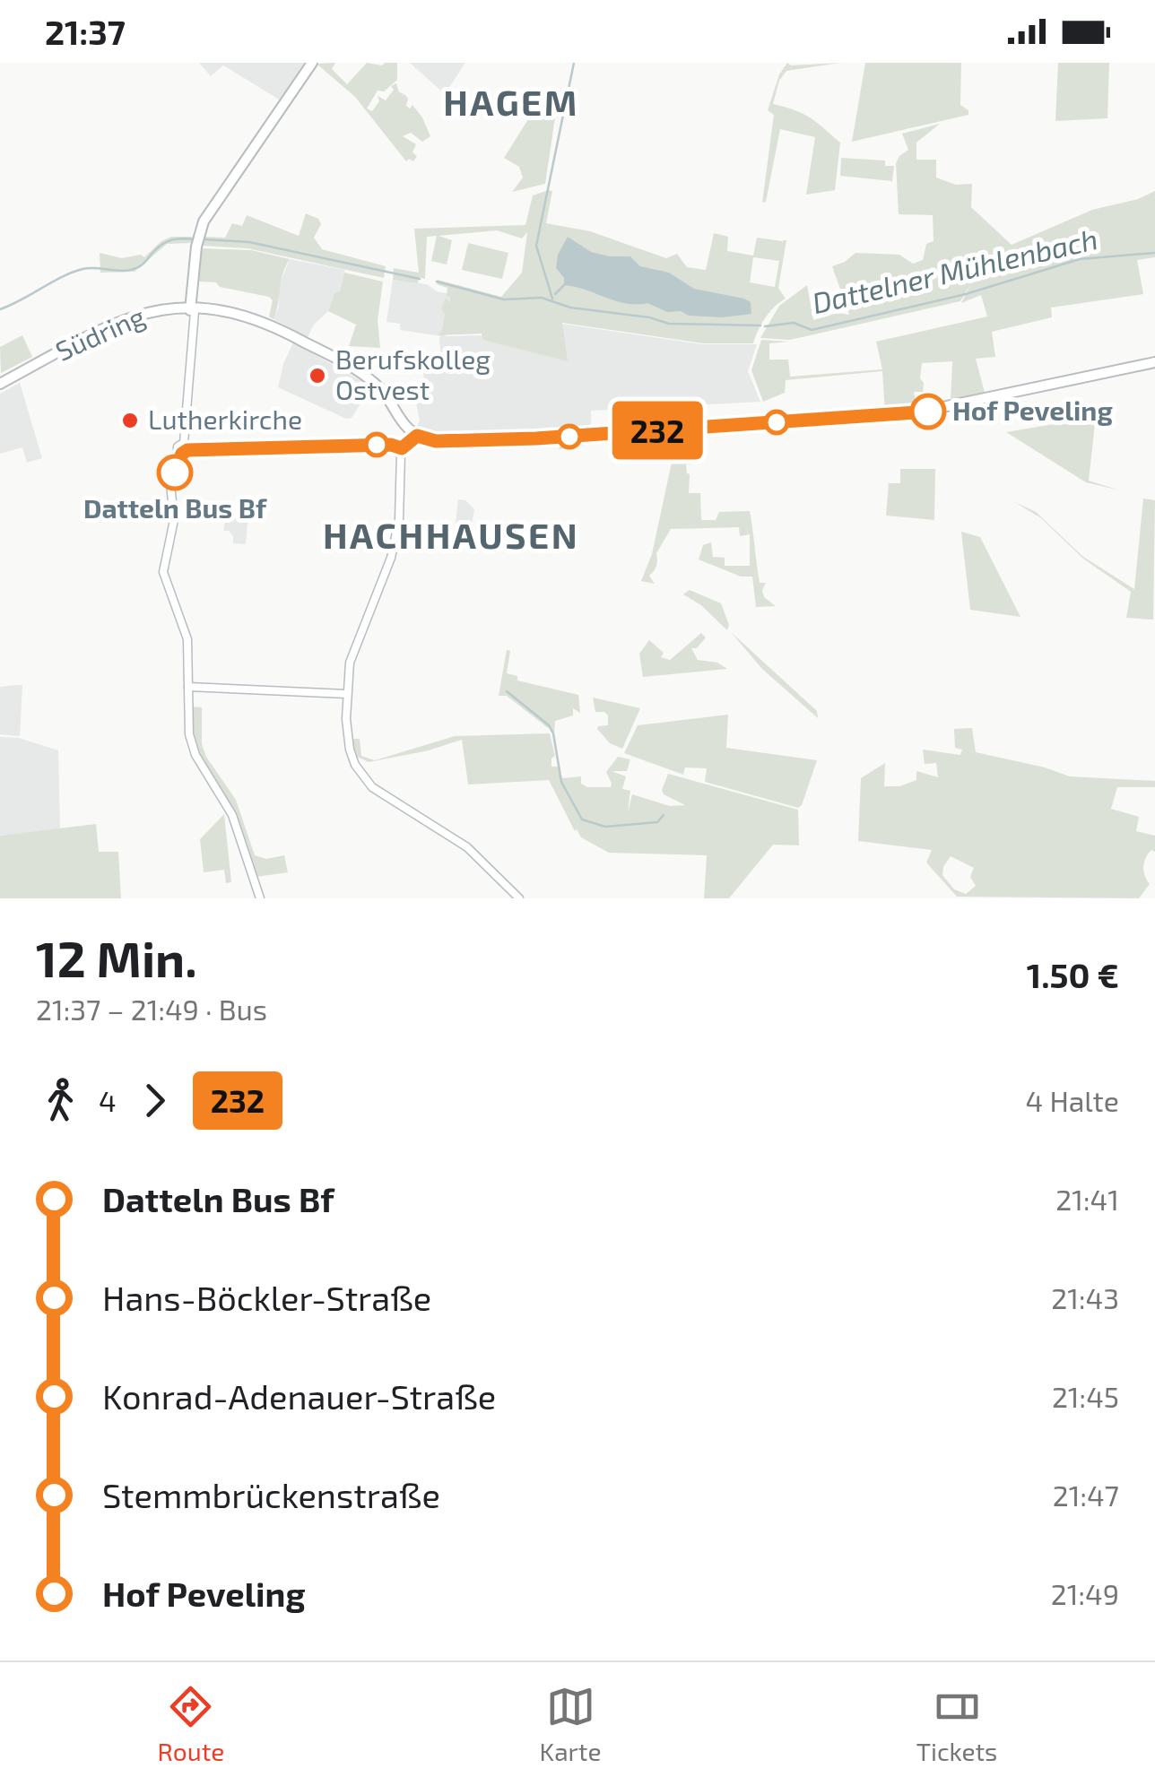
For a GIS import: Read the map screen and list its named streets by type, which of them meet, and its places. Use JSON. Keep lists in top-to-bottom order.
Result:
{
  "streets": {
    "main road": ["Südring"]
  },
  "districts": ["HAGEM", "HACHHAUSEN"],
  "water": ["Dattelner Mühlenbach"],
  "places": [
    "Berufskolleg Ostvest",
    "Hof Peveling",
    "Lutherkirche",
    "Datteln Bus Bf"
  ],
  "lines": ["bus line 232"],
  "page": {
    "status": "21:37",
    "on_map": "232",
    "heading": ["12 Min.", "21:37 – 21:49 · Bus", "1.50 €"],
    "legs": ["4", "232", "4 Halte"],
    "list": [
      {
        "name": "Datteln Bus Bf",
        "value": "21:41"
      },
      {
        "name": "Hans-Böckler-Straße",
        "value": "21:43"
      },
      {
        "name": "Konrad-Adenauer-Straße",
        "value": "21:45"
      },
      {
        "name": "Stemmbrückenstraße",
        "value": "21:47"
      },
      {
        "name": "Hof Peveling",
        "value": "21:49"
      }
    ],
    "tabs": ["Route", "Karte", "Tickets"]
  }
}
